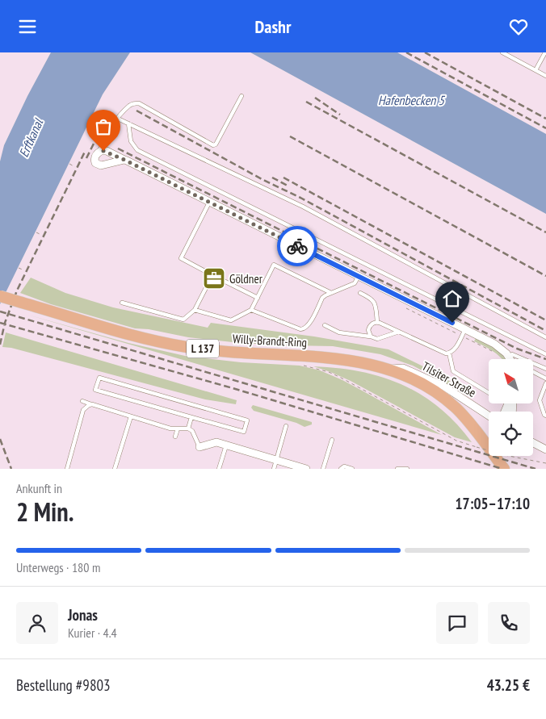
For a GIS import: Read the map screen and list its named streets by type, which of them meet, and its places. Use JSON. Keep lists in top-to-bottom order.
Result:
{
  "streets": {
    "main road": ["Willy-Brandt-Ring", "L 137"],
    "street": ["Tilsiter Straße"]
  },
  "crossings": [
    ["Willy-Brandt-Ring", "Tilsiter Straße"]
  ],
  "water": ["Hafenbecken 5", "Erftkanal"],
  "places": {
    "office": ["Göldner"]
  },
  "north": "top left",
  "page": {
    "header": "Dashr",
    "heading": ["2 Min.", "Ankunft in", "17:05–17:10"],
    "panel": [
      "Jonas",
      "Kurier · 4.4",
      "Bestellung #9803",
      "43.25 €"
    ],
    "bar": "Unterwegs · 180 m"
  }
}
